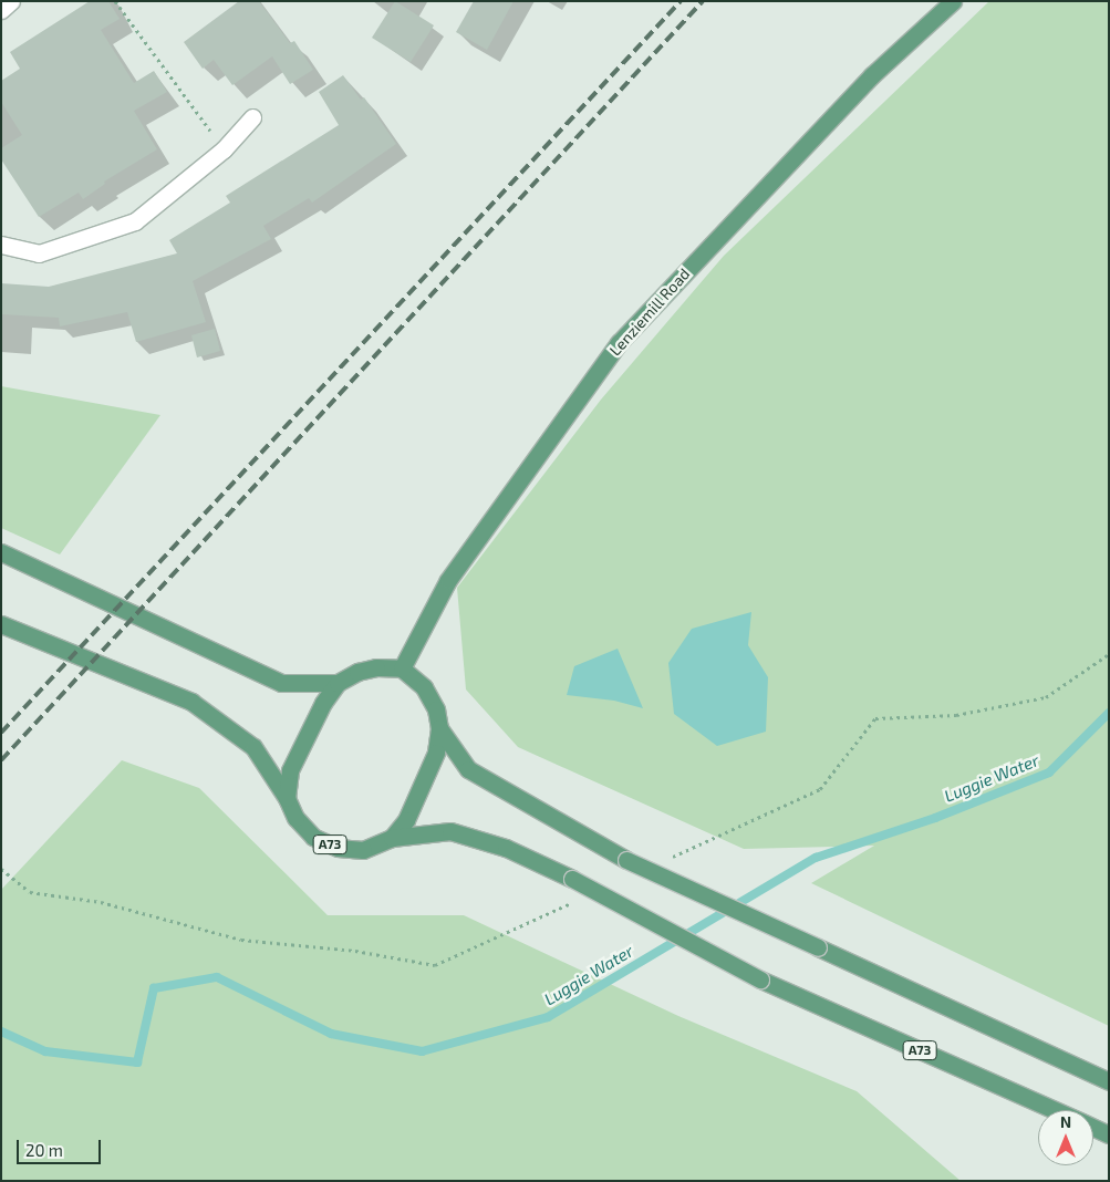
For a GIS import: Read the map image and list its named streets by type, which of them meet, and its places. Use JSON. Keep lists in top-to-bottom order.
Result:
{
  "streets": {
    "main road": ["Lenziemill Road", "A73"]
  },
  "crossings": [
    ["Lenziemill Road", "A73"]
  ],
  "water": ["Luggie Water"],
  "scale_bar": "20 m",
  "north": "top"
}
